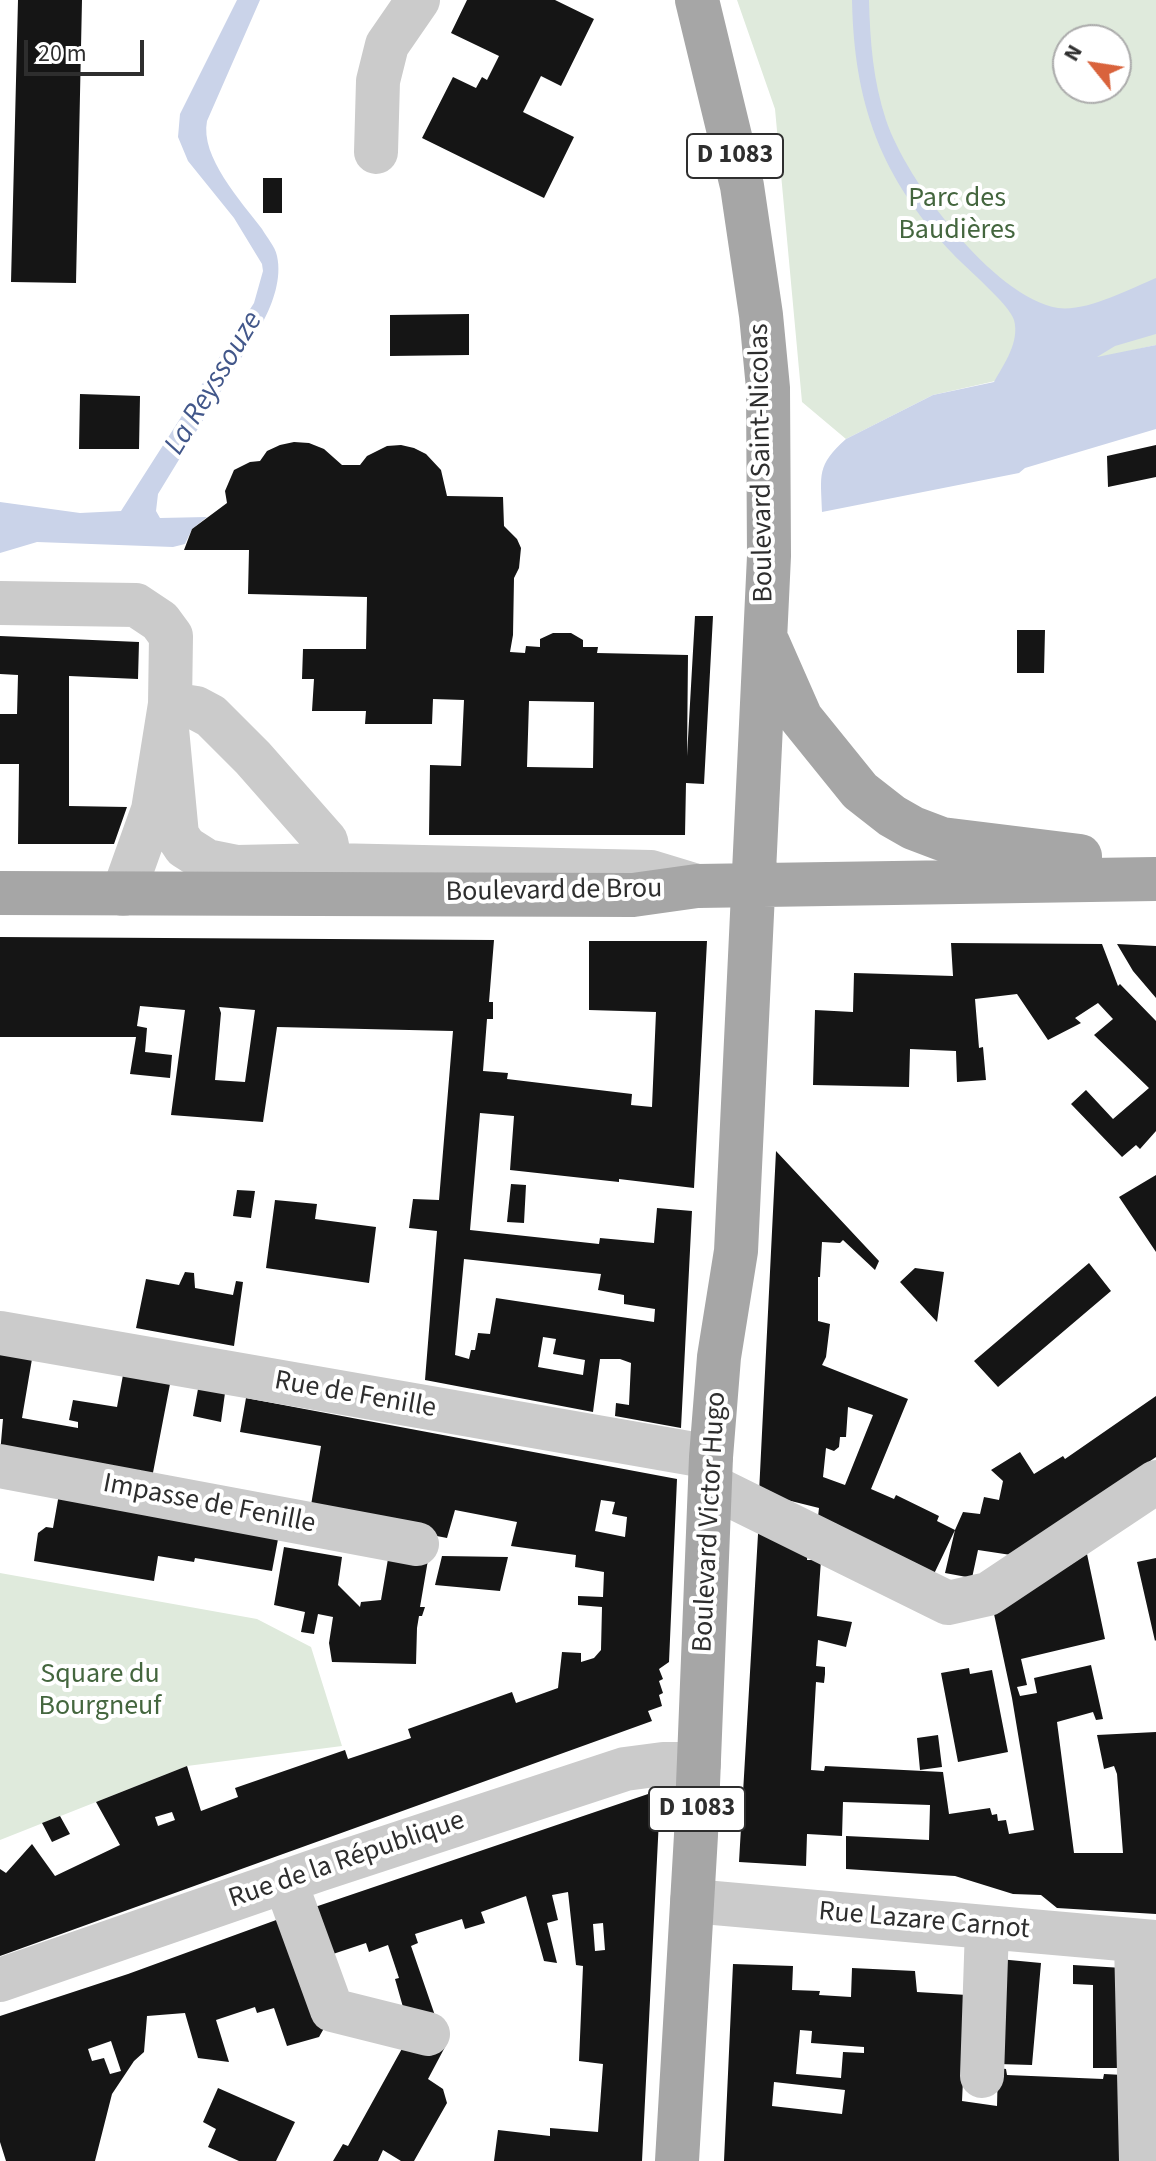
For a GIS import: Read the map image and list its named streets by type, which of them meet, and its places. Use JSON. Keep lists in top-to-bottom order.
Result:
{
  "streets": {
    "main road": [
      "D 1083",
      "Boulevard Saint-Nicolas",
      "Boulevard de Brou",
      "Boulevard Victor Hugo"
    ],
    "street": [
      "Rue de Fenille",
      "Impasse de Fenille",
      "Rue de la République",
      "Rue Lazare Carnot"
    ]
  },
  "crossings": [
    ["Boulevard Saint-Nicolas", "Boulevard de Brou"],
    ["Boulevard Saint-Nicolas", "Boulevard Victor Hugo"],
    ["Boulevard de Brou", "Boulevard Victor Hugo"],
    ["Rue de Fenille", "Boulevard Victor Hugo"],
    ["Boulevard Victor Hugo", "Rue de la République"],
    ["Boulevard Victor Hugo", "Rue Lazare Carnot"]
  ],
  "water": ["La Reyssouze"],
  "parks": ["Parc des Baudières", "Square du Bourgneuf"],
  "scale_bar": "20 m",
  "north": "top left"
}
